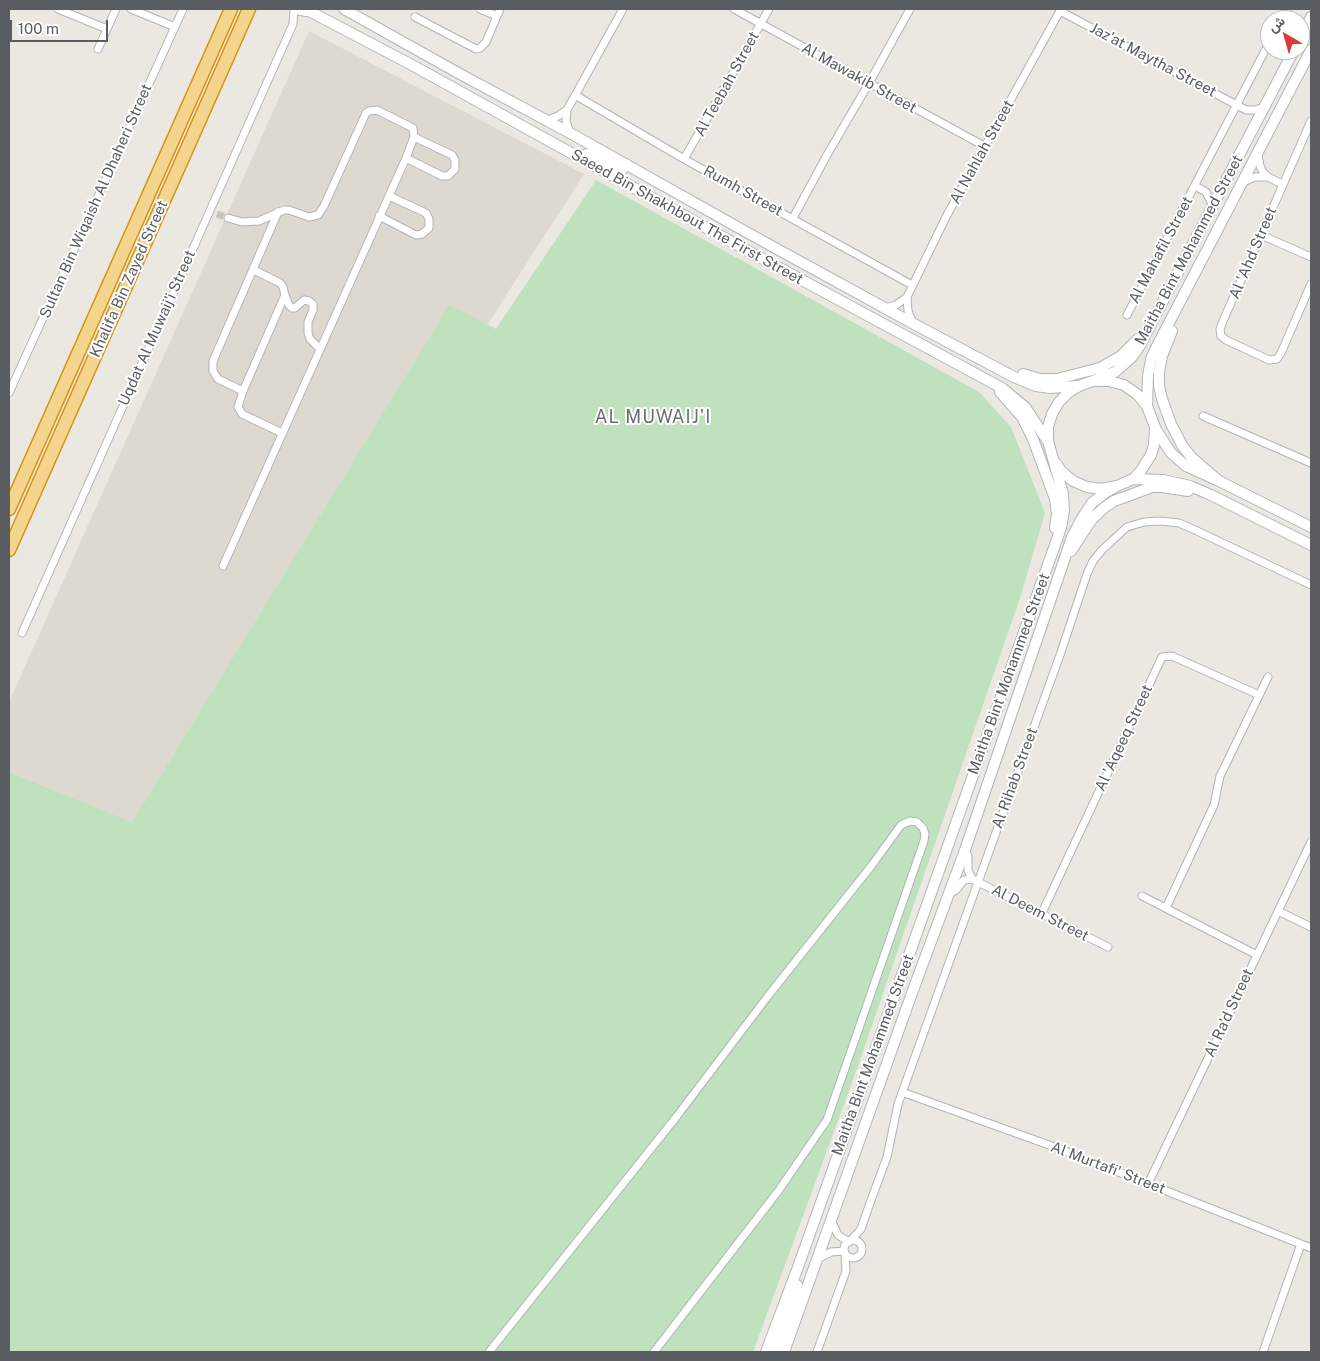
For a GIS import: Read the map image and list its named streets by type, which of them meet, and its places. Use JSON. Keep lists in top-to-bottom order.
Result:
{
  "streets": {
    "highway": ["Khalifa Bin Zayed Street"],
    "main road": ["Saeed Bin Shakhbout The First Street", "Maitha Bint Mohammed Street"],
    "street": [
      "Jaz'at Maytha Street",
      "Al Mawakib Street",
      "Al Teebah Street",
      "Al Nahlah Street",
      "Rumh Street",
      "Sultan Bin Wiqaish Al Dhaheri Street",
      "Al Mahafil Street",
      "Al 'Ahd Street",
      "Uqdat Al Muwaij'i Street",
      "Al 'Aqeeq Street",
      "Al Rihab Street",
      "Al Deem Street",
      "Al Ra'd Street",
      "Al Murtafi' Street"
    ]
  },
  "crossings": [
    ["Jaz'at Maytha Street", "Al Nahlah Street"],
    ["Jaz'at Maytha Street", "Al Mahafil Street"],
    ["Al Mawakib Street", "Al Teebah Street"],
    ["Al Mawakib Street", "Al Nahlah Street"],
    ["Al Teebah Street", "Rumh Street"],
    ["Al Nahlah Street", "Rumh Street"],
    ["Saeed Bin Shakhbout The First Street", "Maitha Bint Mohammed Street"],
    ["Saeed Bin Shakhbout The First Street", "Uqdat Al Muwaij'i Street"],
    ["Al Mahafil Street", "Maitha Bint Mohammed Street"],
    ["Al 'Aqeeq Street", "Al Deem Street"],
    ["Al Rihab Street", "Al Deem Street"],
    ["Al Rihab Street", "Al Murtafi' Street"],
    ["Al Ra'd Street", "Al Murtafi' Street"]
  ],
  "districts": ["AL MUWAIJ'I"],
  "scale_bar": "100 m",
  "north": "top left"
}
